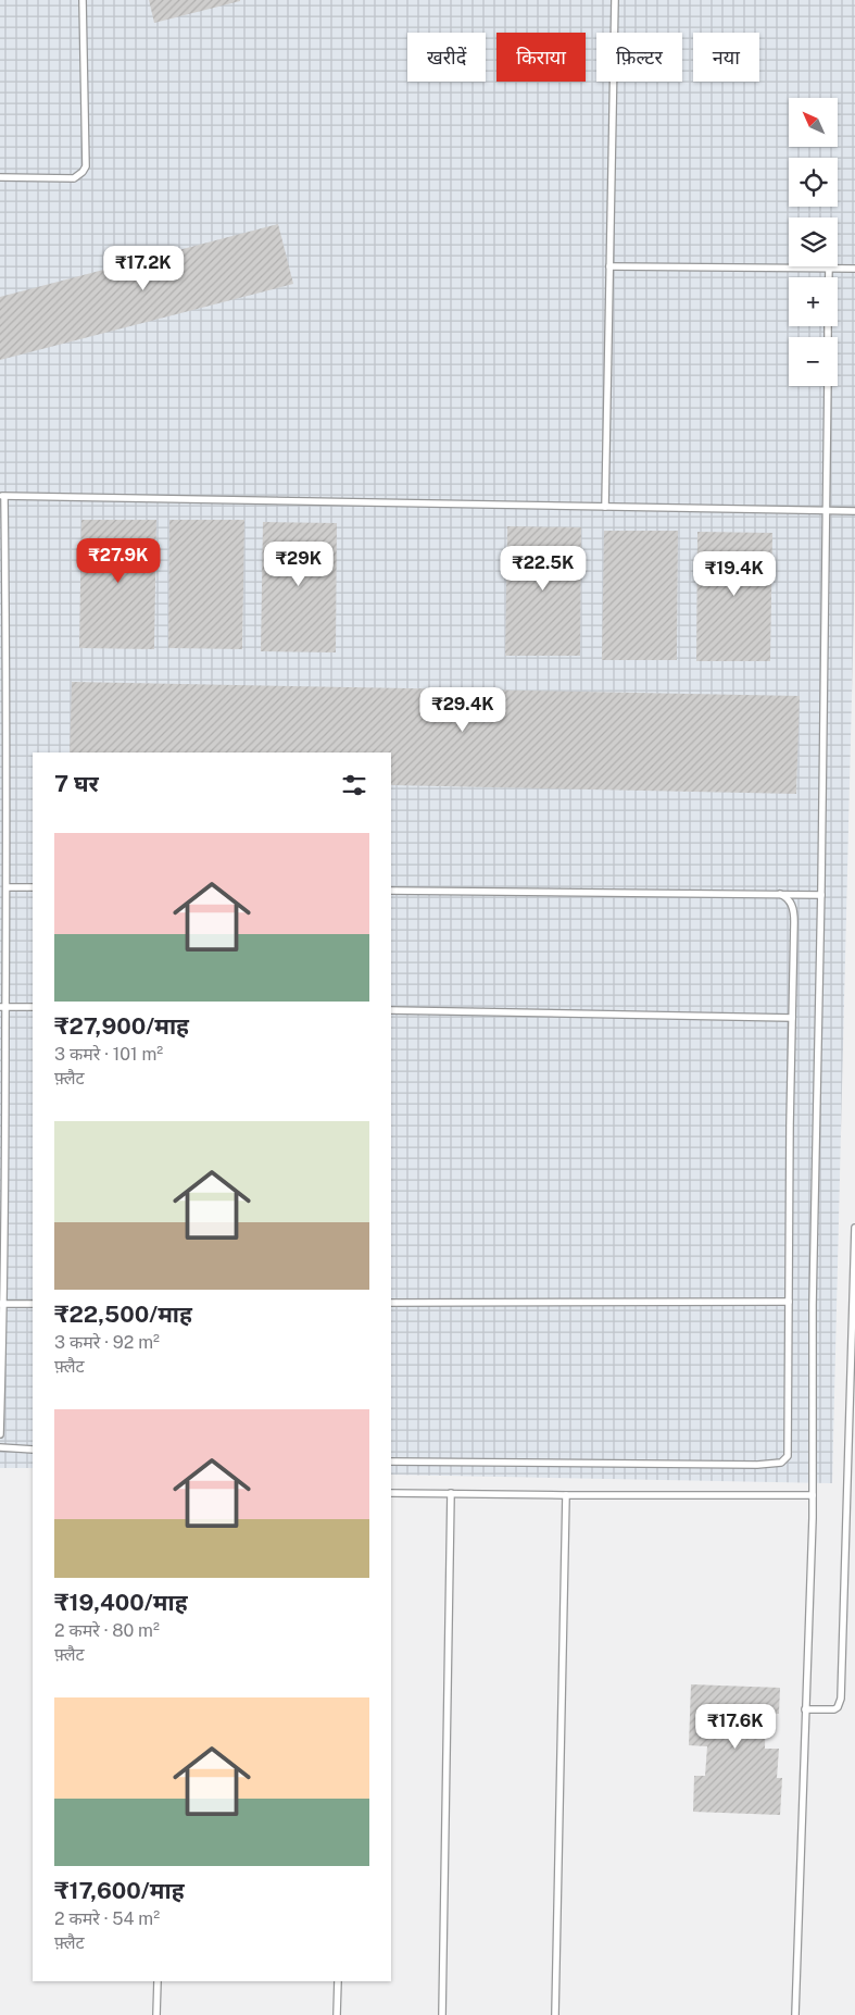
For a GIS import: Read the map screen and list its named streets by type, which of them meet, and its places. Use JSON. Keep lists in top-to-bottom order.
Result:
{
  "north": "top left",
  "page": {
    "chip": [
      "खरीदें",
      "किराया",
      "फ़िल्टर",
      "नया"
    ],
    "map_buttons": ["+", "−"],
    "price": [
      "₹17.2K",
      "₹27.9K",
      "₹29K",
      "₹22.5K",
      "₹19.4K",
      "₹29.4K",
      "₹17.6K"
    ],
    "heading": "7 घर",
    "list": [
      {
        "name": "₹27,900/माह",
        "note": "3 कमरे · 101 m² · फ़्लैट"
      },
      {
        "name": "₹22,500/माह",
        "note": "3 कमरे · 92 m² · फ़्लैट"
      },
      {
        "name": "₹19,400/माह",
        "note": "2 कमरे · 80 m² · फ़्लैट"
      },
      {
        "name": "₹17,600/माह",
        "note": "2 कमरे · 54 m² · फ़्लैट"
      }
    ]
  }
}
